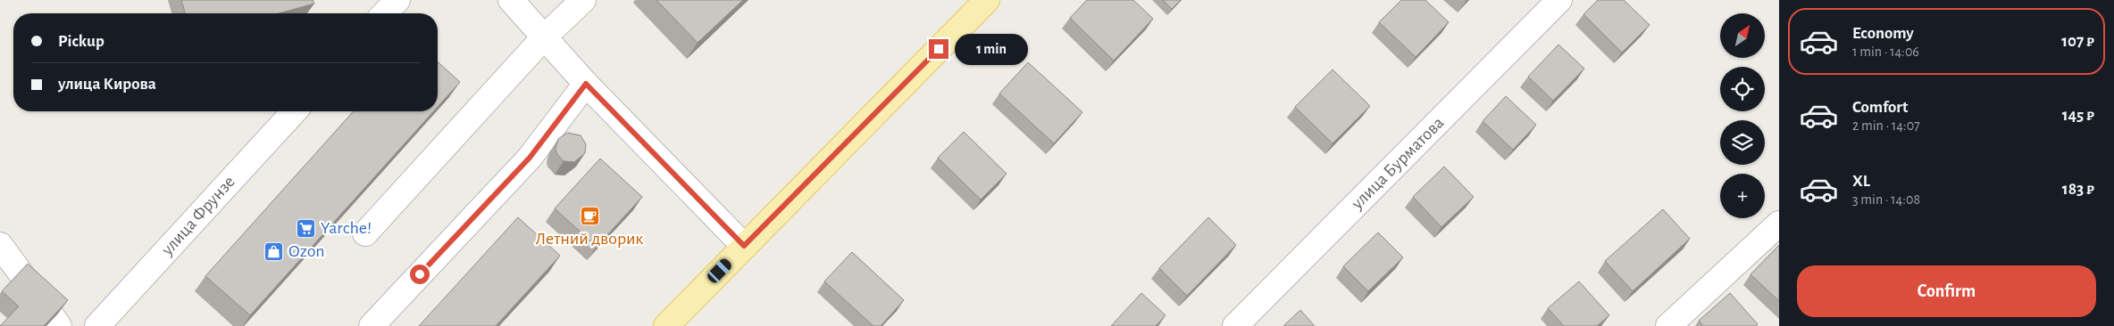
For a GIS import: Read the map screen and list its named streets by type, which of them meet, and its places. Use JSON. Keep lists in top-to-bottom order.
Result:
{
  "streets": {
    "street": ["улица Бурматова", "улица Фрунзе"]
  },
  "places": {
    "cafe": ["Летний дворик"],
    "supermarket": ["Yarche!"],
    "shop": ["Ozon"]
  },
  "north": "top right",
  "page": {
    "list": [
      {
        "name": "Economy",
        "note": "1 min · 14:06",
        "value": "107 ₽"
      },
      {
        "name": "Comfort",
        "note": "2 min · 14:07",
        "value": "145 ₽"
      },
      {
        "name": "XL",
        "note": "3 min · 14:08",
        "value": "183 ₽"
      }
    ],
    "map_buttons": "+",
    "banner": ["Pickup", "улица Кирова"],
    "bubble": "1 min",
    "buttons": "Confirm"
  }
}
